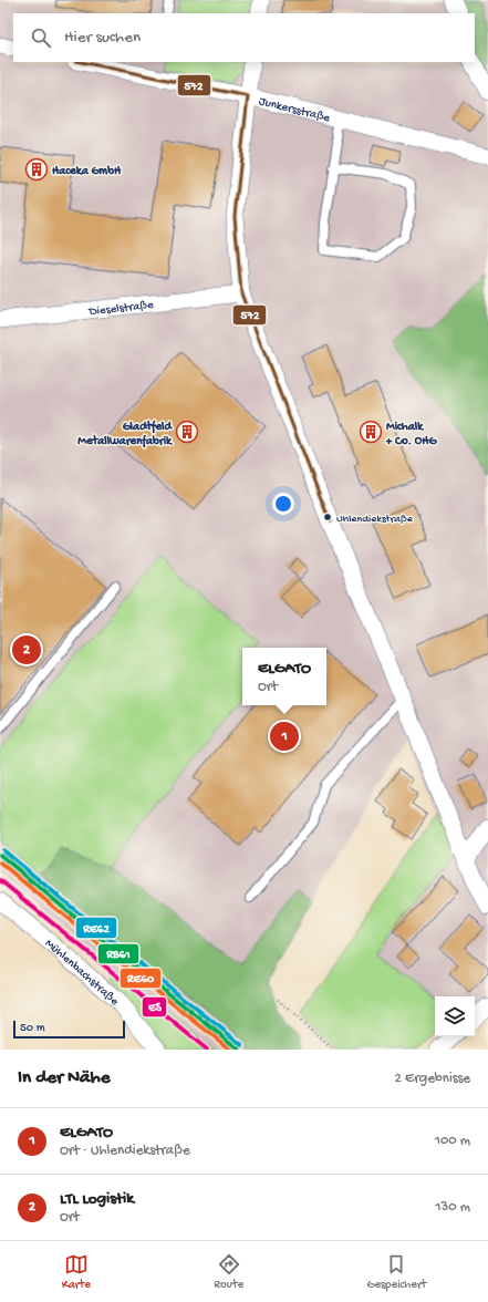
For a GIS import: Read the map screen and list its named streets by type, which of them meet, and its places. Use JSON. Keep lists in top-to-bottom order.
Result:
{
  "streets": {
    "street": ["Junkersstraße", "Dieselstraße", "Mühlenbachstraße"]
  },
  "places": {
    "building": ["Haceka GmbH", "Gladtfeld Metallwarenfabrik", "Michalk + Co. OHG"],
    "other": ["Uhlendiekstraße"]
  },
  "lines": [
    "transit line 572",
    "transit line RE62",
    "transit line RB61",
    "transit line RE60",
    "transit line ES"
  ],
  "scale_bar": "50 m",
  "page": {
    "search": "Hier suchen",
    "pins": ["2", "1"],
    "popup": ["ELGATO", "Ort"],
    "scale": "50 m",
    "heading": ["In der Nähe", "2 Ergebnisse"],
    "list": [
      {
        "mark": "1",
        "name": "ELGATO",
        "note": "Ort · Uhlendiekstraße",
        "value": "100 m"
      },
      {
        "mark": "2",
        "name": "LTL Logistik",
        "note": "Ort",
        "value": "130 m"
      }
    ],
    "nav": ["Karte", "Route", "Gespeichert"]
  }
}
